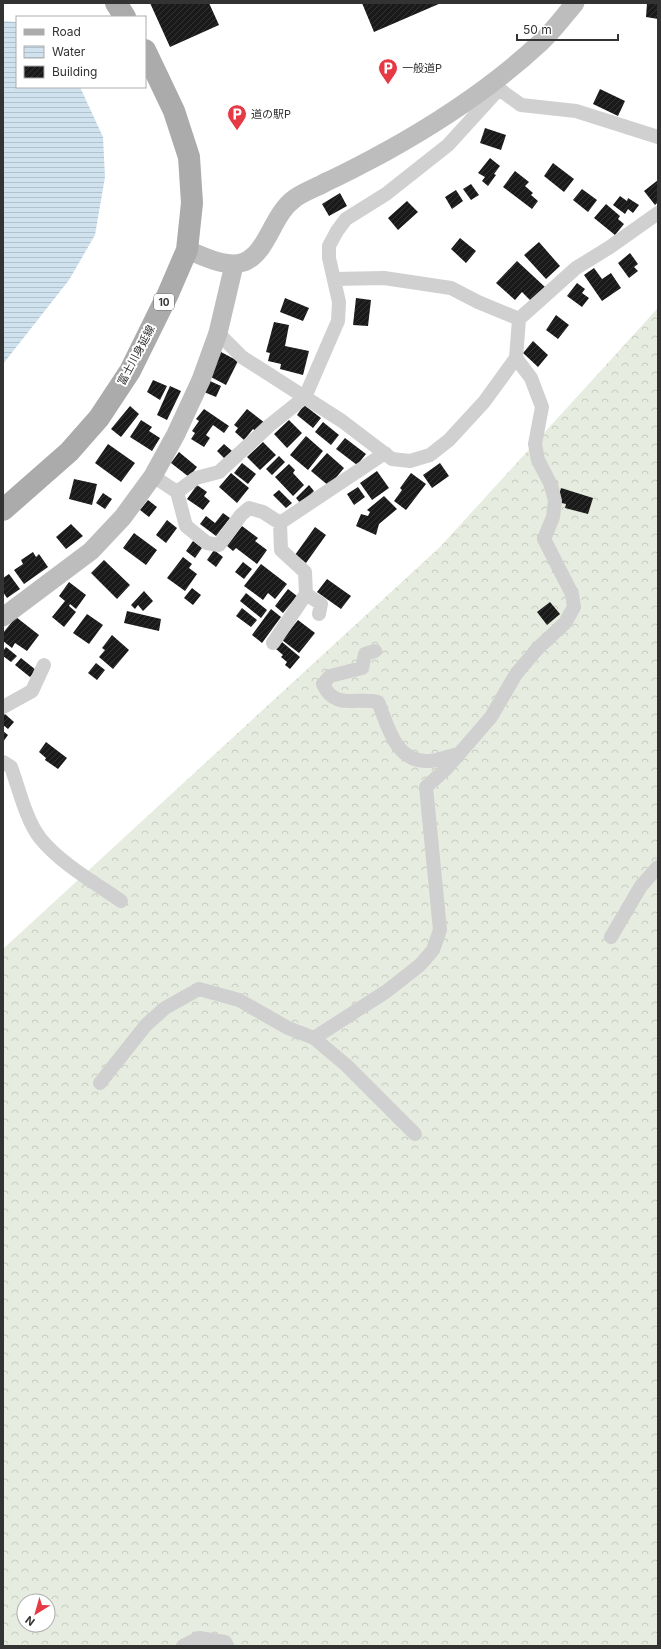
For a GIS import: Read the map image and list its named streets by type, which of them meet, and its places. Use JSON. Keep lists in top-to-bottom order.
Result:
{
  "streets": {
    "main road": ["10", "富士川身延線"]
  },
  "places": {
    "parking": ["一般道P", "道の駅P"]
  },
  "legend": ["Road", "Water", "Building"],
  "scale_bar": "50 m",
  "north": "bottom left"
}
